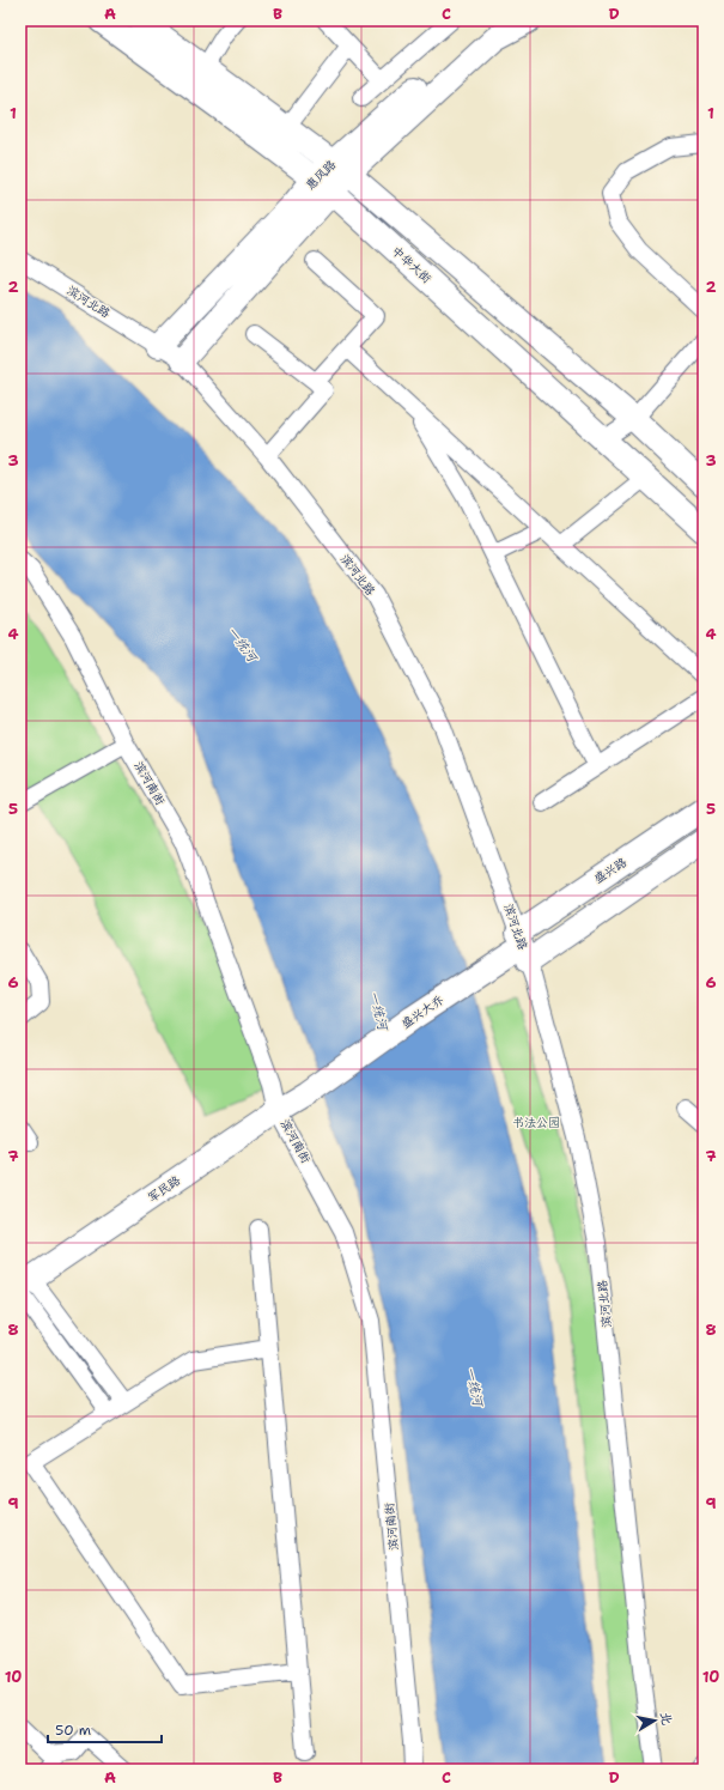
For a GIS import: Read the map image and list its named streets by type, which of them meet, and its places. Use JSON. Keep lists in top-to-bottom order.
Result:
{
  "streets": {
    "street": [
      "惠风路",
      "中华大街",
      "滨河北路",
      "滨河南街",
      "盛兴路",
      "盛兴大乔",
      "军民路"
    ]
  },
  "crossings": [
    ["惠风路", "中华大街"],
    ["惠风路", "滨河北路"],
    ["滨河北路", "盛兴路"],
    ["滨河北路", "盛兴大乔"],
    ["滨河南街", "军民路"],
    ["盛兴路", "盛兴大乔"],
    ["盛兴大乔", "军民路"]
  ],
  "water": ["一统河"],
  "parks": ["书法公园"],
  "scale_bar": "50 m",
  "north": "right",
  "grid": {
    "columns": [
      "A",
      "B",
      "C",
      "D"
    ],
    "rows": [
      "1",
      "2",
      "3",
      "4",
      "5",
      "6",
      "7",
      "8",
      "9",
      "10"
    ]
  }
}
